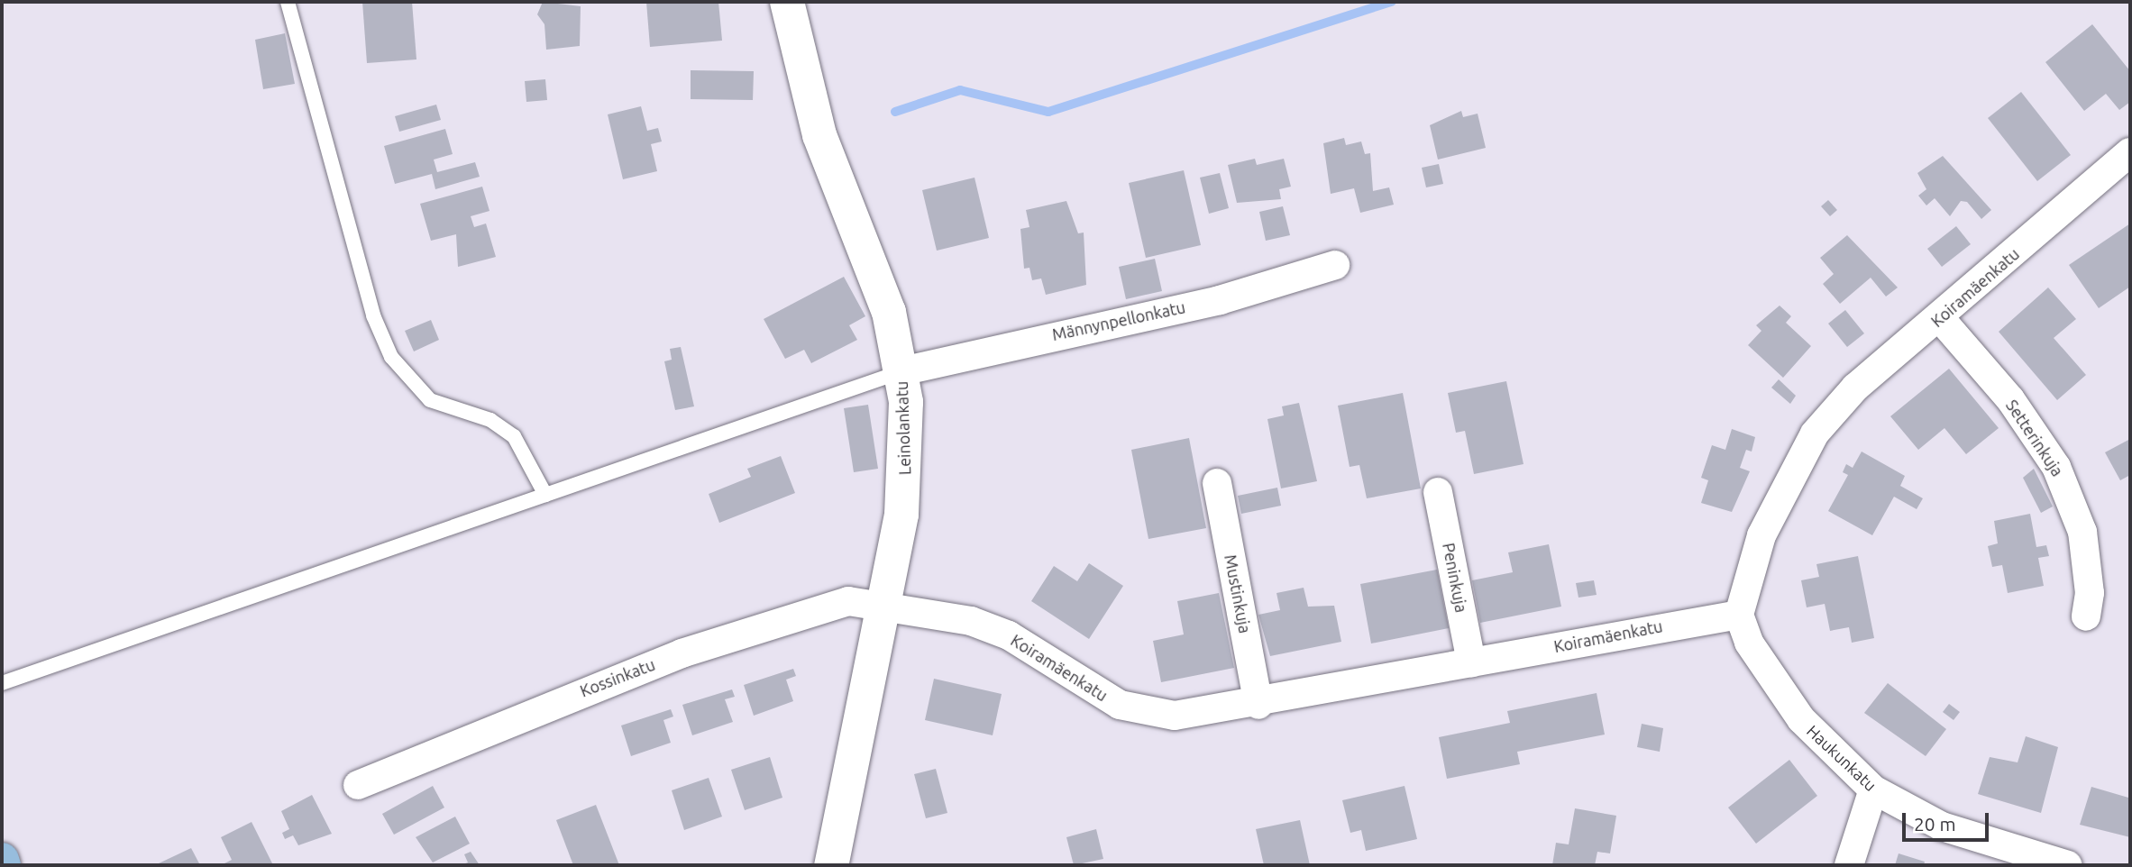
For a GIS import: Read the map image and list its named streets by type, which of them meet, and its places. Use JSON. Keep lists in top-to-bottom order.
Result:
{
  "streets": {
    "street": [
      "Koiramäenkatu",
      "Männynpellonkatu",
      "Leinolankatu",
      "Setterinkuja",
      "Peninkuja",
      "Mustinkuja",
      "Kossinkatu",
      "Haukunkatu"
    ]
  },
  "crossings": [
    ["Koiramäenkatu", "Leinolankatu"],
    ["Koiramäenkatu", "Setterinkuja"],
    ["Koiramäenkatu", "Peninkuja"],
    ["Koiramäenkatu", "Mustinkuja"],
    ["Koiramäenkatu", "Kossinkatu"],
    ["Koiramäenkatu", "Haukunkatu"],
    ["Männynpellonkatu", "Leinolankatu"],
    ["Leinolankatu", "Kossinkatu"]
  ],
  "scale_bar": "20 m"
}
